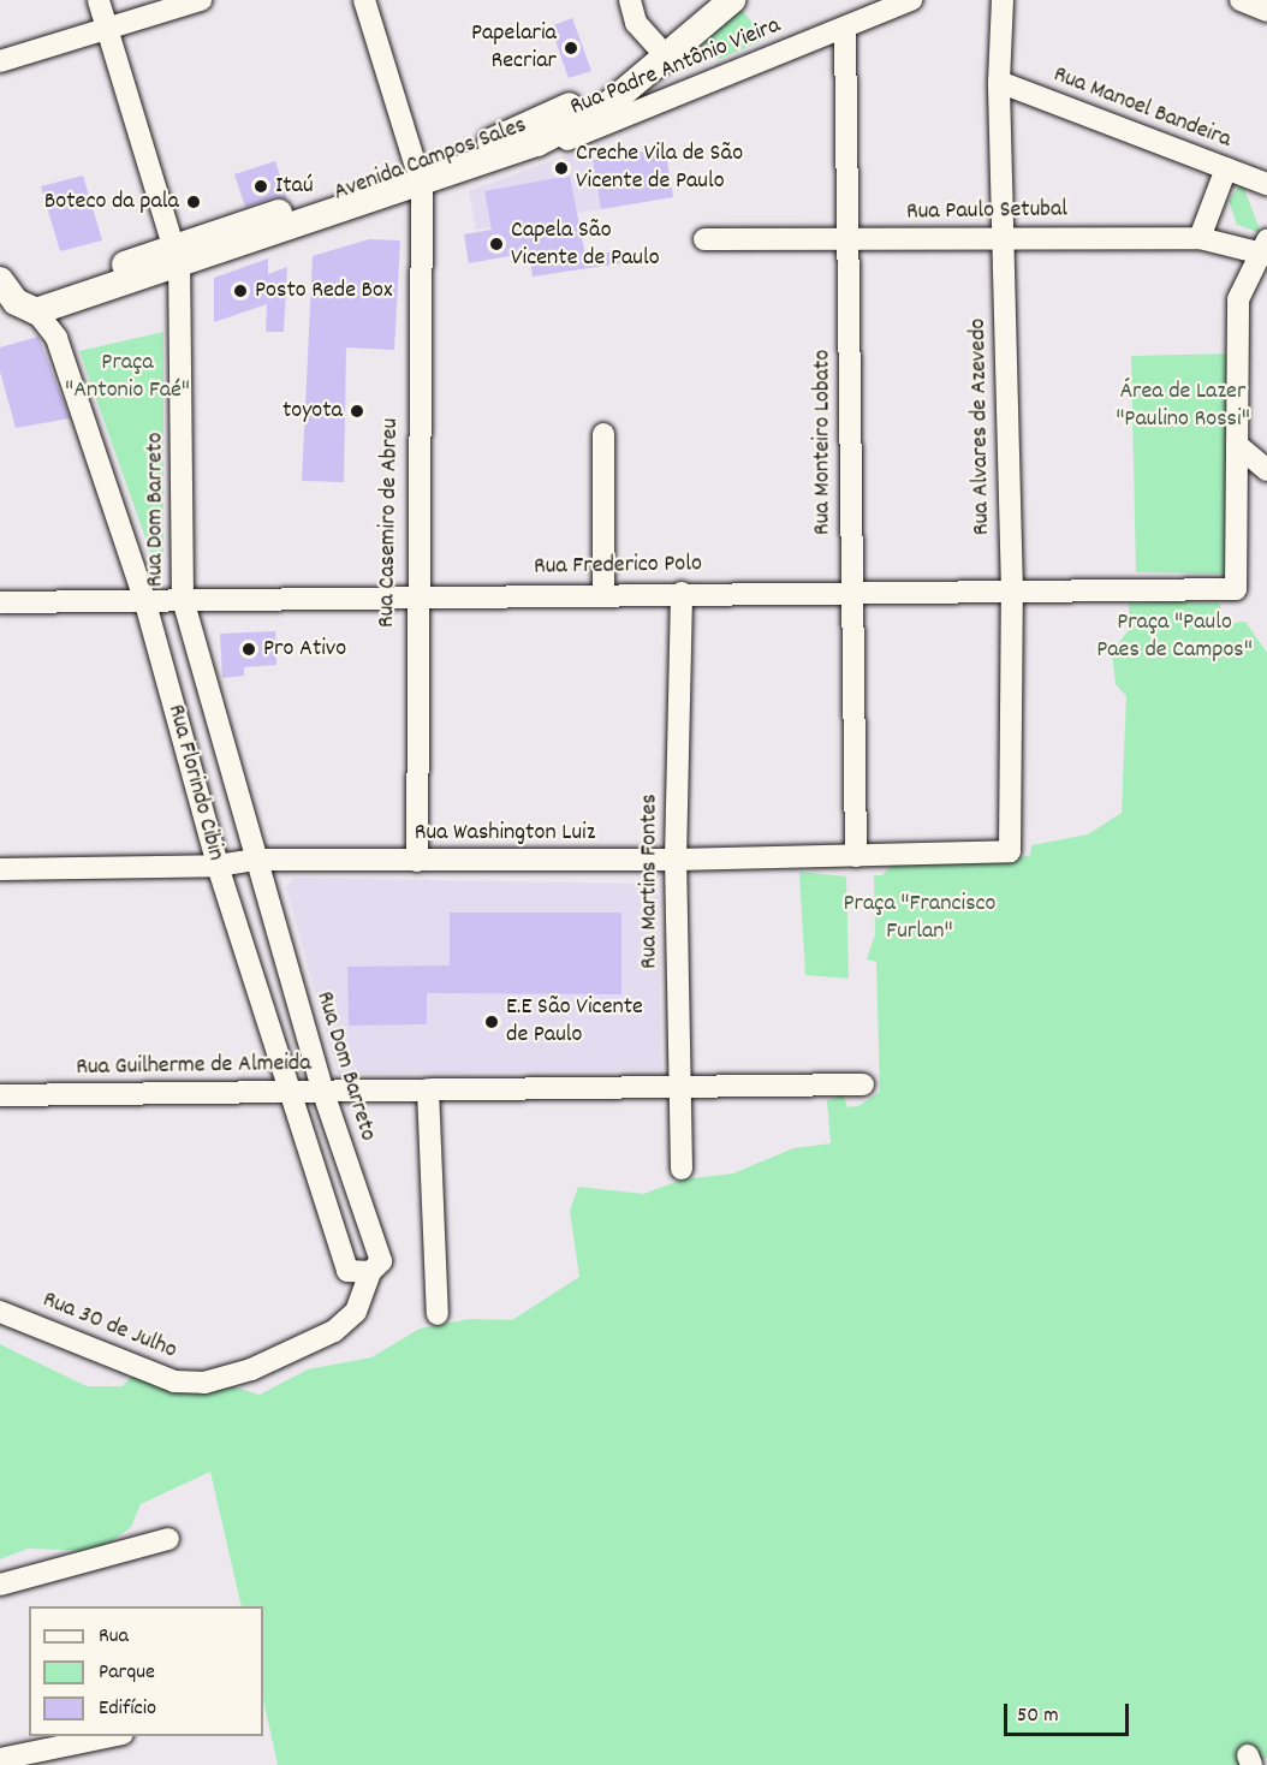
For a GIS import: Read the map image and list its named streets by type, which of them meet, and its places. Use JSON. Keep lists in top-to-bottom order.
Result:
{
  "streets": {
    "main road": ["Avenida Campos Sales"],
    "street": [
      "Rua Padre Antônio Vieira",
      "Rua Manoel Bandeira",
      "Rua Paulo Setubal",
      "Rua Alvares de Azevedo",
      "Rua Monteiro Lobato",
      "Rua Dom Barreto",
      "Rua Casemiro de Abreu",
      "Rua Frederico Polo",
      "Rua Florindo Cibin",
      "Rua Washington Luiz",
      "Rua Martins Fontes",
      "Rua Guilherme de Almeida",
      "Rua 30 de Julho"
    ]
  },
  "crossings": [
    ["Rua Padre Antônio Vieira", "Avenida Campos Sales"],
    ["Rua Padre Antônio Vieira", "Rua Monteiro Lobato"],
    ["Rua Manoel Bandeira", "Rua Alvares de Azevedo"],
    ["Avenida Campos Sales", "Rua Dom Barreto"],
    ["Avenida Campos Sales", "Rua Casemiro de Abreu"],
    ["Avenida Campos Sales", "Rua Florindo Cibin"],
    ["Rua Paulo Setubal", "Rua Alvares de Azevedo"],
    ["Rua Paulo Setubal", "Rua Monteiro Lobato"],
    ["Rua Alvares de Azevedo", "Rua Frederico Polo"],
    ["Rua Alvares de Azevedo", "Rua Washington Luiz"],
    ["Rua Monteiro Lobato", "Rua Frederico Polo"],
    ["Rua Monteiro Lobato", "Rua Washington Luiz"],
    ["Rua Dom Barreto", "Rua Frederico Polo"],
    ["Rua Dom Barreto", "Rua Florindo Cibin"],
    ["Rua Dom Barreto", "Rua Washington Luiz"],
    ["Rua Dom Barreto", "Rua Guilherme de Almeida"],
    ["Rua Dom Barreto", "Rua 30 de Julho"],
    ["Rua Casemiro de Abreu", "Rua Frederico Polo"],
    ["Rua Casemiro de Abreu", "Rua Washington Luiz"],
    ["Rua Frederico Polo", "Rua Florindo Cibin"],
    ["Rua Frederico Polo", "Rua Martins Fontes"],
    ["Rua Florindo Cibin", "Rua Washington Luiz"],
    ["Rua Florindo Cibin", "Rua Guilherme de Almeida"],
    ["Rua Florindo Cibin", "Rua 30 de Julho"],
    ["Rua Washington Luiz", "Rua Martins Fontes"],
    ["Rua Martins Fontes", "Rua Guilherme de Almeida"]
  ],
  "parks": [
    "Praça \"Antonio Faé\"",
    "Área de Lazer \"Paulino Rossi\"",
    "Praça \"Paulo Paes de Campos\"",
    "Praça \"Francisco Furlan\""
  ],
  "places": [
    "Papelaria Recriar",
    "Creche Vila de São Vicente de Paulo",
    "Itaú",
    "Boteco da pala",
    "Capela São Vicente de Paulo",
    "Posto Rede Box",
    "toyota",
    "Pro Ativo",
    "E.E São Vicente de Paulo"
  ],
  "legend": ["Rua", "Parque", "Edifício"],
  "scale_bar": "50 m"
}
